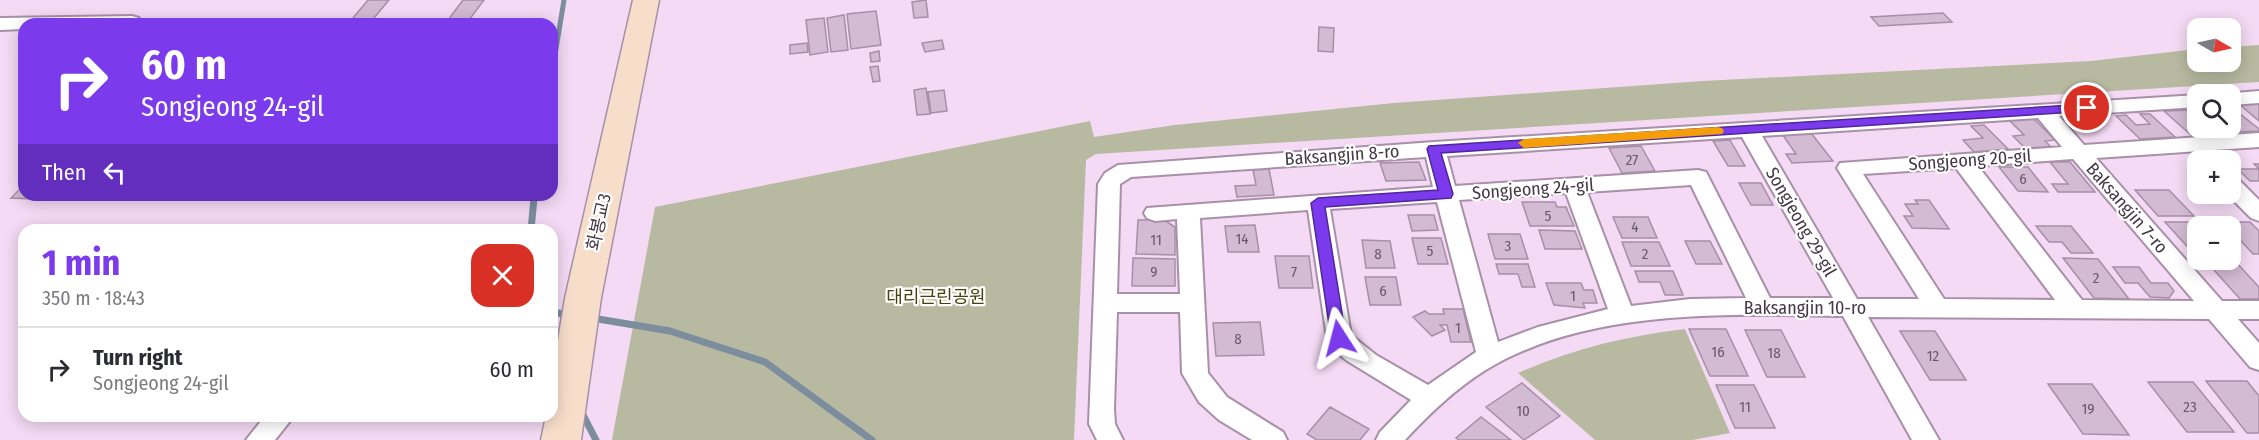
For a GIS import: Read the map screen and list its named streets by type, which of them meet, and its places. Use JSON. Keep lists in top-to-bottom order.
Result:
{
  "streets": {
    "main road": ["화봉교3"],
    "street": [
      "Baksangjin 8-ro",
      "Songjeong 20-gil",
      "Songjeong 24-gil",
      "Baksangjin 7-ro",
      "Songjeong 29-gil",
      "Baksangjin 10-ro"
    ]
  },
  "crossings": [
    ["Baksangjin 8-ro", "Baksangjin 7-ro"],
    ["Baksangjin 8-ro", "Songjeong 29-gil"],
    ["Songjeong 20-gil", "Baksangjin 7-ro"],
    ["Songjeong 20-gil", "Baksangjin 10-ro"],
    ["Songjeong 24-gil", "Baksangjin 10-ro"],
    ["Baksangjin 7-ro", "Baksangjin 10-ro"],
    ["Songjeong 29-gil", "Baksangjin 10-ro"]
  ],
  "parks": ["대리근린공원"],
  "house_numbers": [
    "27",
    "6",
    "5",
    "4",
    "14",
    "11",
    "3",
    "5",
    "8",
    "2",
    "9",
    "7",
    "2",
    "6",
    "1",
    "1",
    "8",
    "16",
    "18",
    "12",
    "11",
    "23",
    "19",
    "10"
  ],
  "north": "right",
  "page": {
    "map_buttons": ["+", "−"],
    "turn": ["60 m", "Songjeong 24-gil"],
    "then": "Then",
    "heading": ["1 min", "350 m · 18:43"],
    "list": [
      {
        "name": "Turn right",
        "note": "Songjeong 24-gil",
        "value": "60 m"
      }
    ]
  }
}
